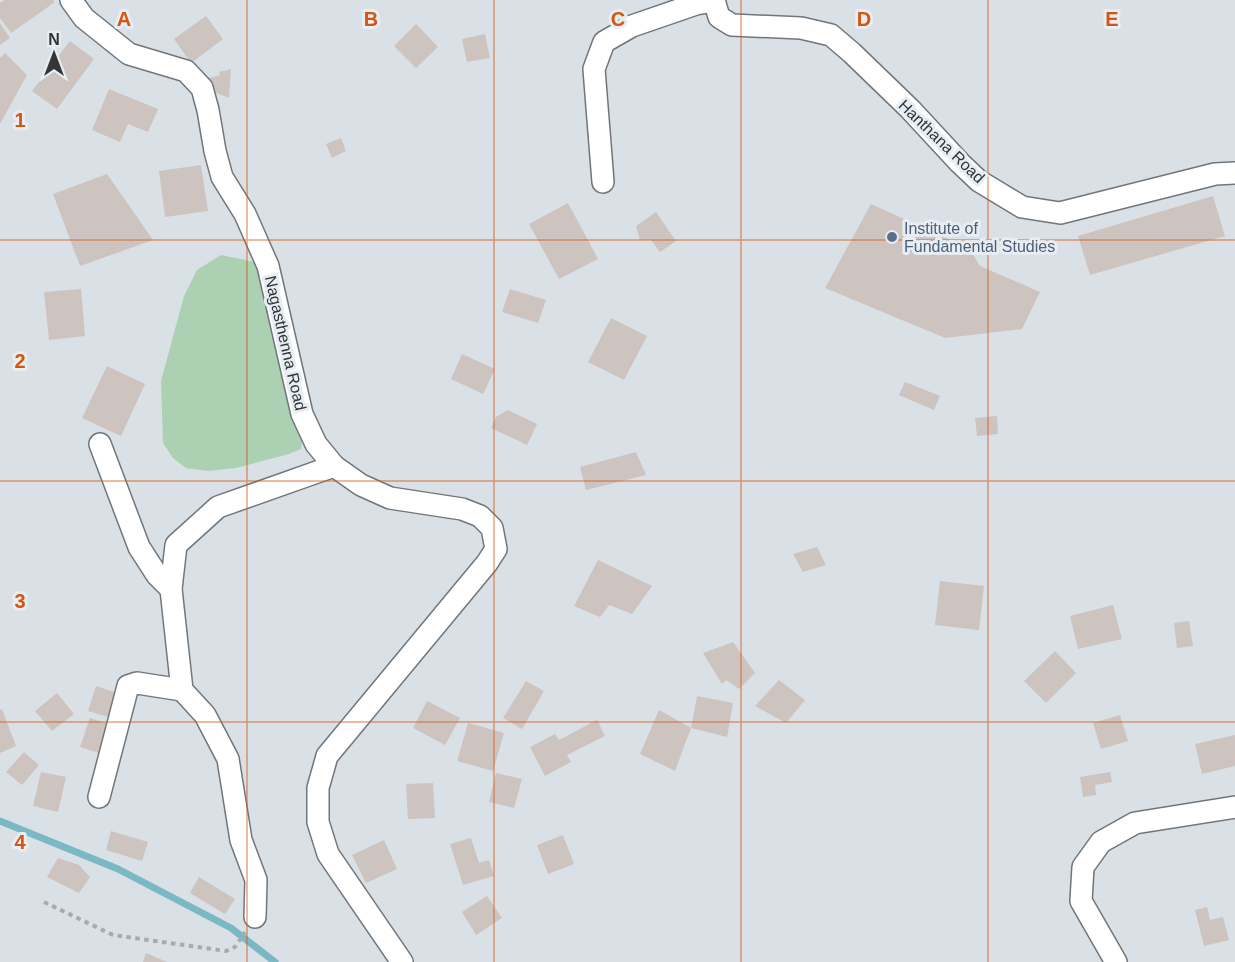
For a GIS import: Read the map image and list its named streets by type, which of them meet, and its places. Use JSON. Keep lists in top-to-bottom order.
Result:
{
  "streets": {
    "street": ["Hanthana Road", "Nagasthenna Road"]
  },
  "places": ["Institute of Fundamental Studies"],
  "north": "top",
  "grid": {
    "columns": [
      "A",
      "B",
      "C",
      "D",
      "E"
    ],
    "rows": [
      "1",
      "2",
      "3",
      "4"
    ]
  }
}
